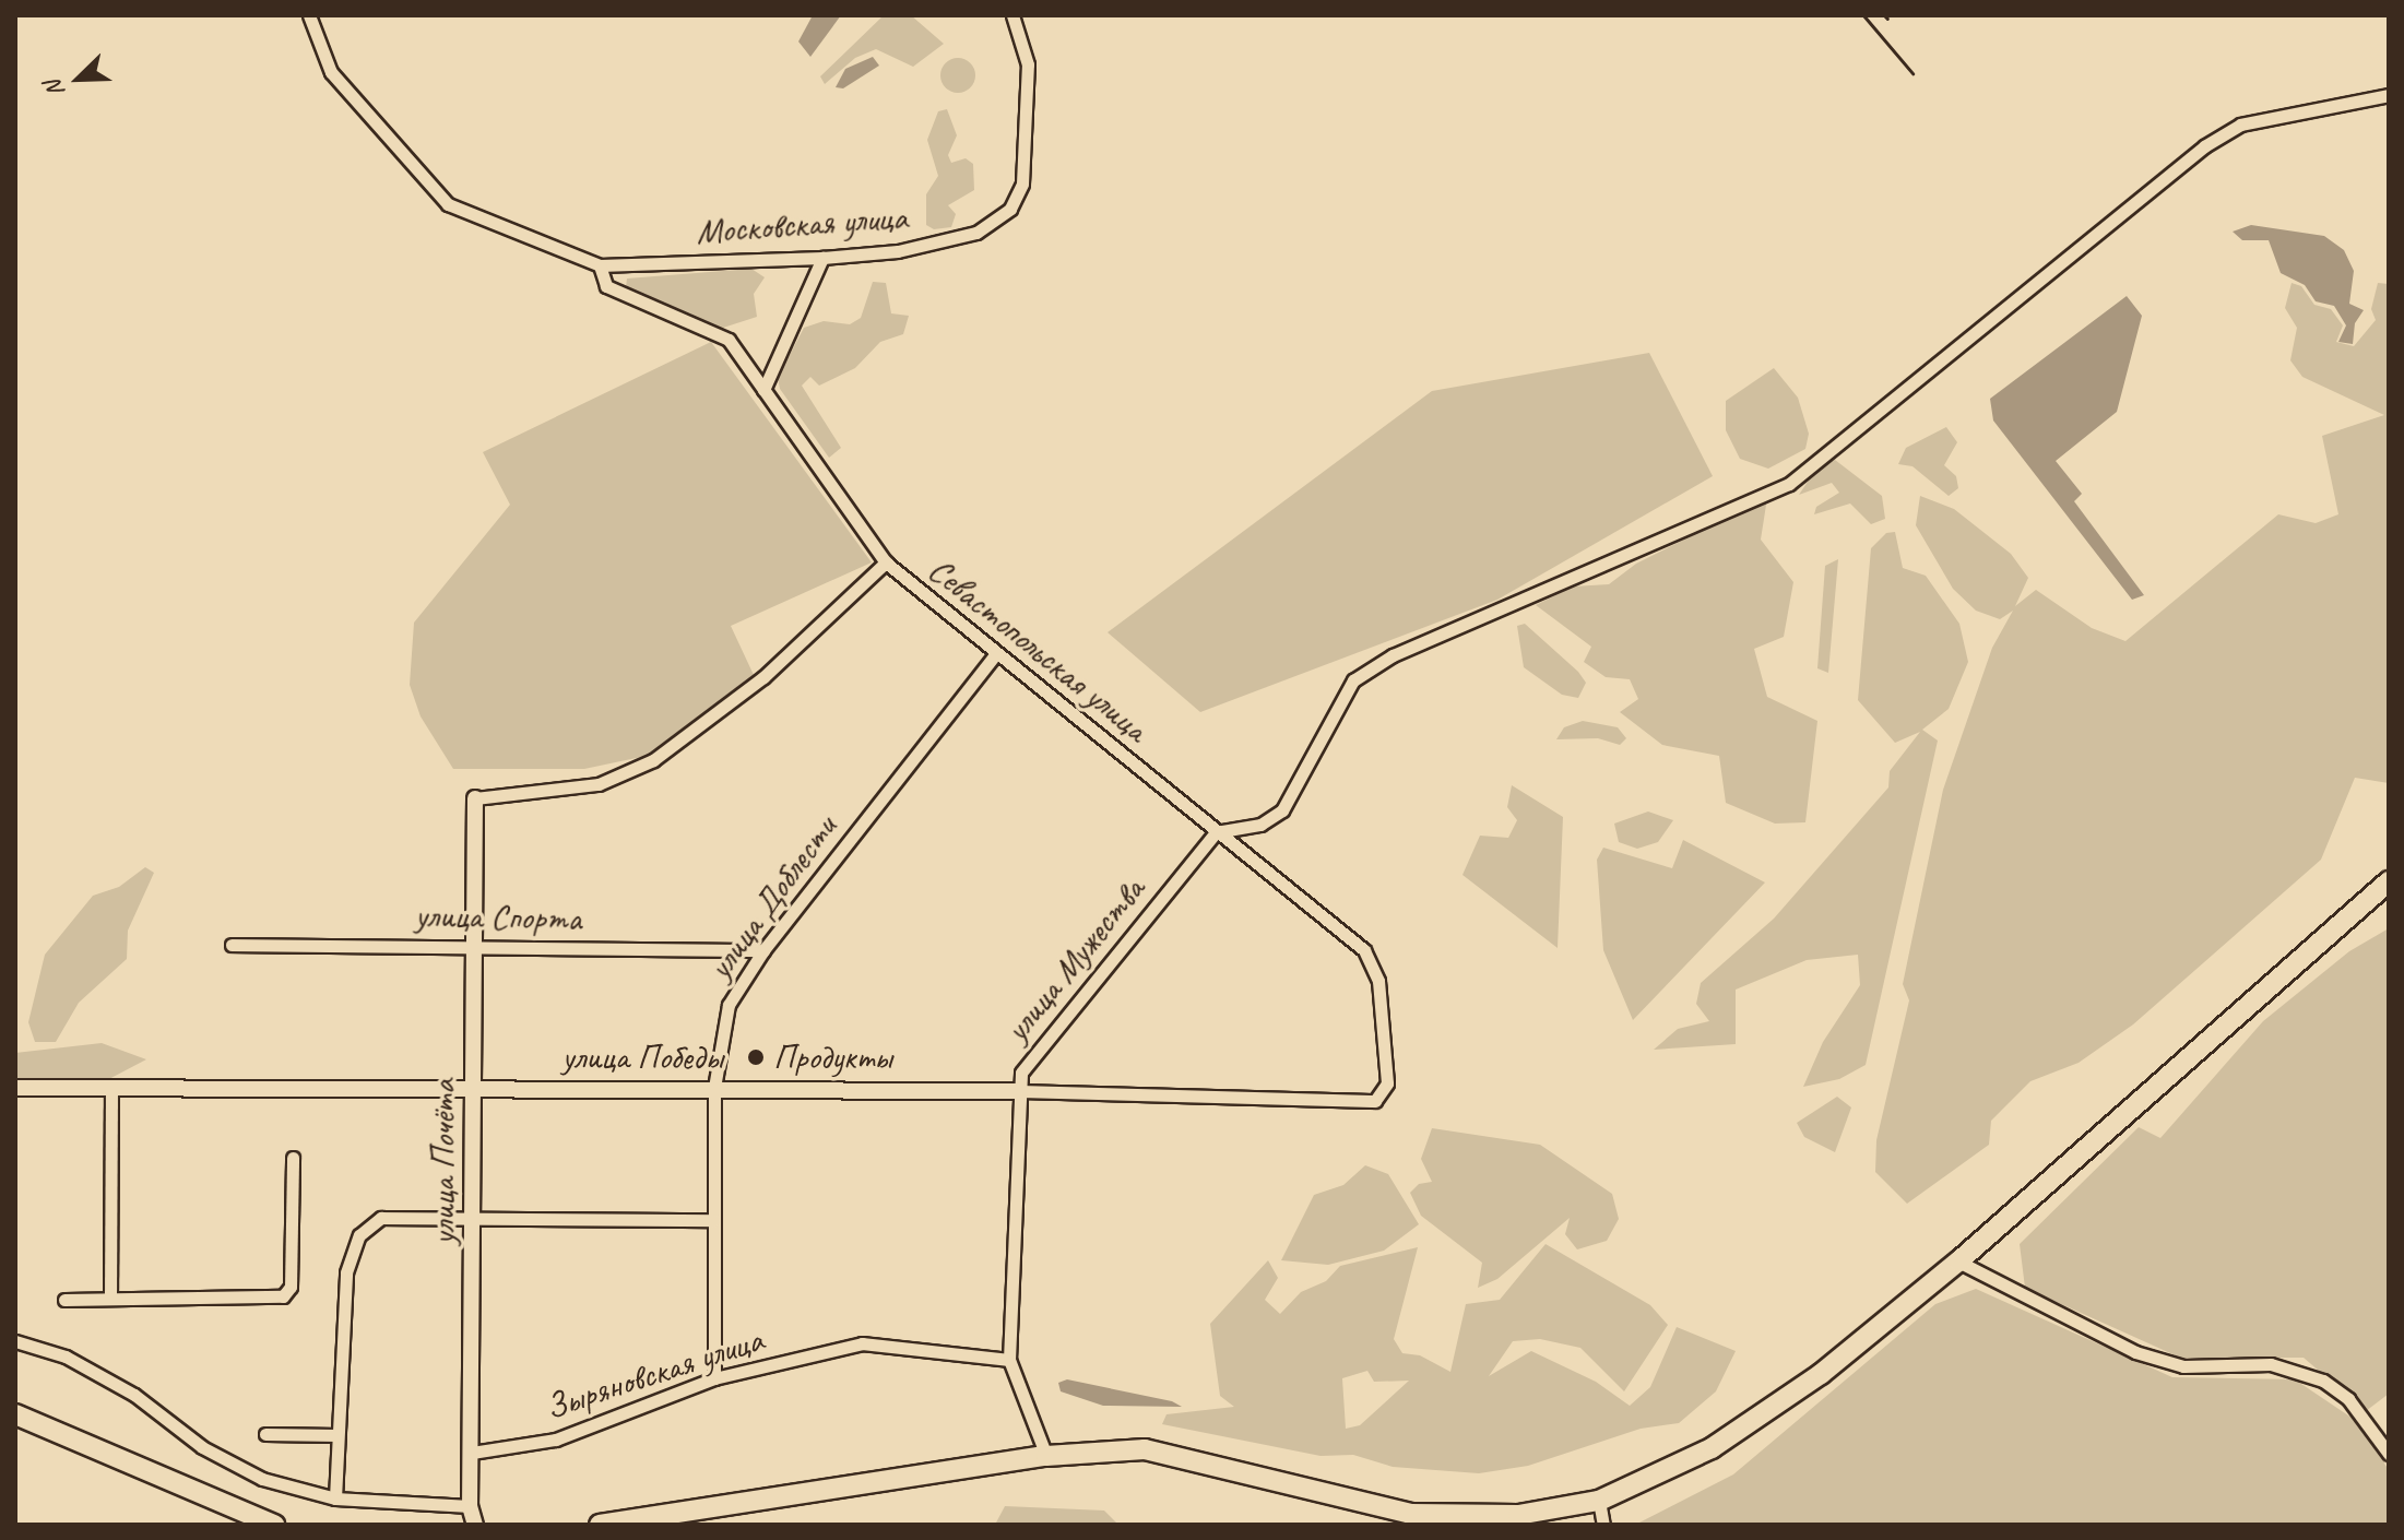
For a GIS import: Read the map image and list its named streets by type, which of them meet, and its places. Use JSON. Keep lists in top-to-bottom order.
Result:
{
  "streets": {
    "street": [
      "Московская улица",
      "Севастопольская улица",
      "улица Доблести",
      "улица Спорта",
      "улица Мужества",
      "улица Победы",
      "улица Почёта",
      "Зыряновская улица"
    ]
  },
  "crossings": [
    ["Московская улица", "Севастопольская улица"],
    ["Севастопольская улица", "улица Доблести"],
    ["Севастопольская улица", "улица Мужества"],
    ["Севастопольская улица", "улица Победы"],
    ["улица Доблести", "улица Спорта"],
    ["улица Доблести", "улица Победы"],
    ["улица Доблести", "Зыряновская улица"],
    ["улица Спорта", "улица Почёта"],
    ["улица Мужества", "улица Победы"],
    ["улица Мужества", "Зыряновская улица"],
    ["улица Победы", "улица Почёта"],
    ["улица Почёта", "Зыряновская улица"]
  ],
  "places": ["Продукты"],
  "north": "bottom left"
}
